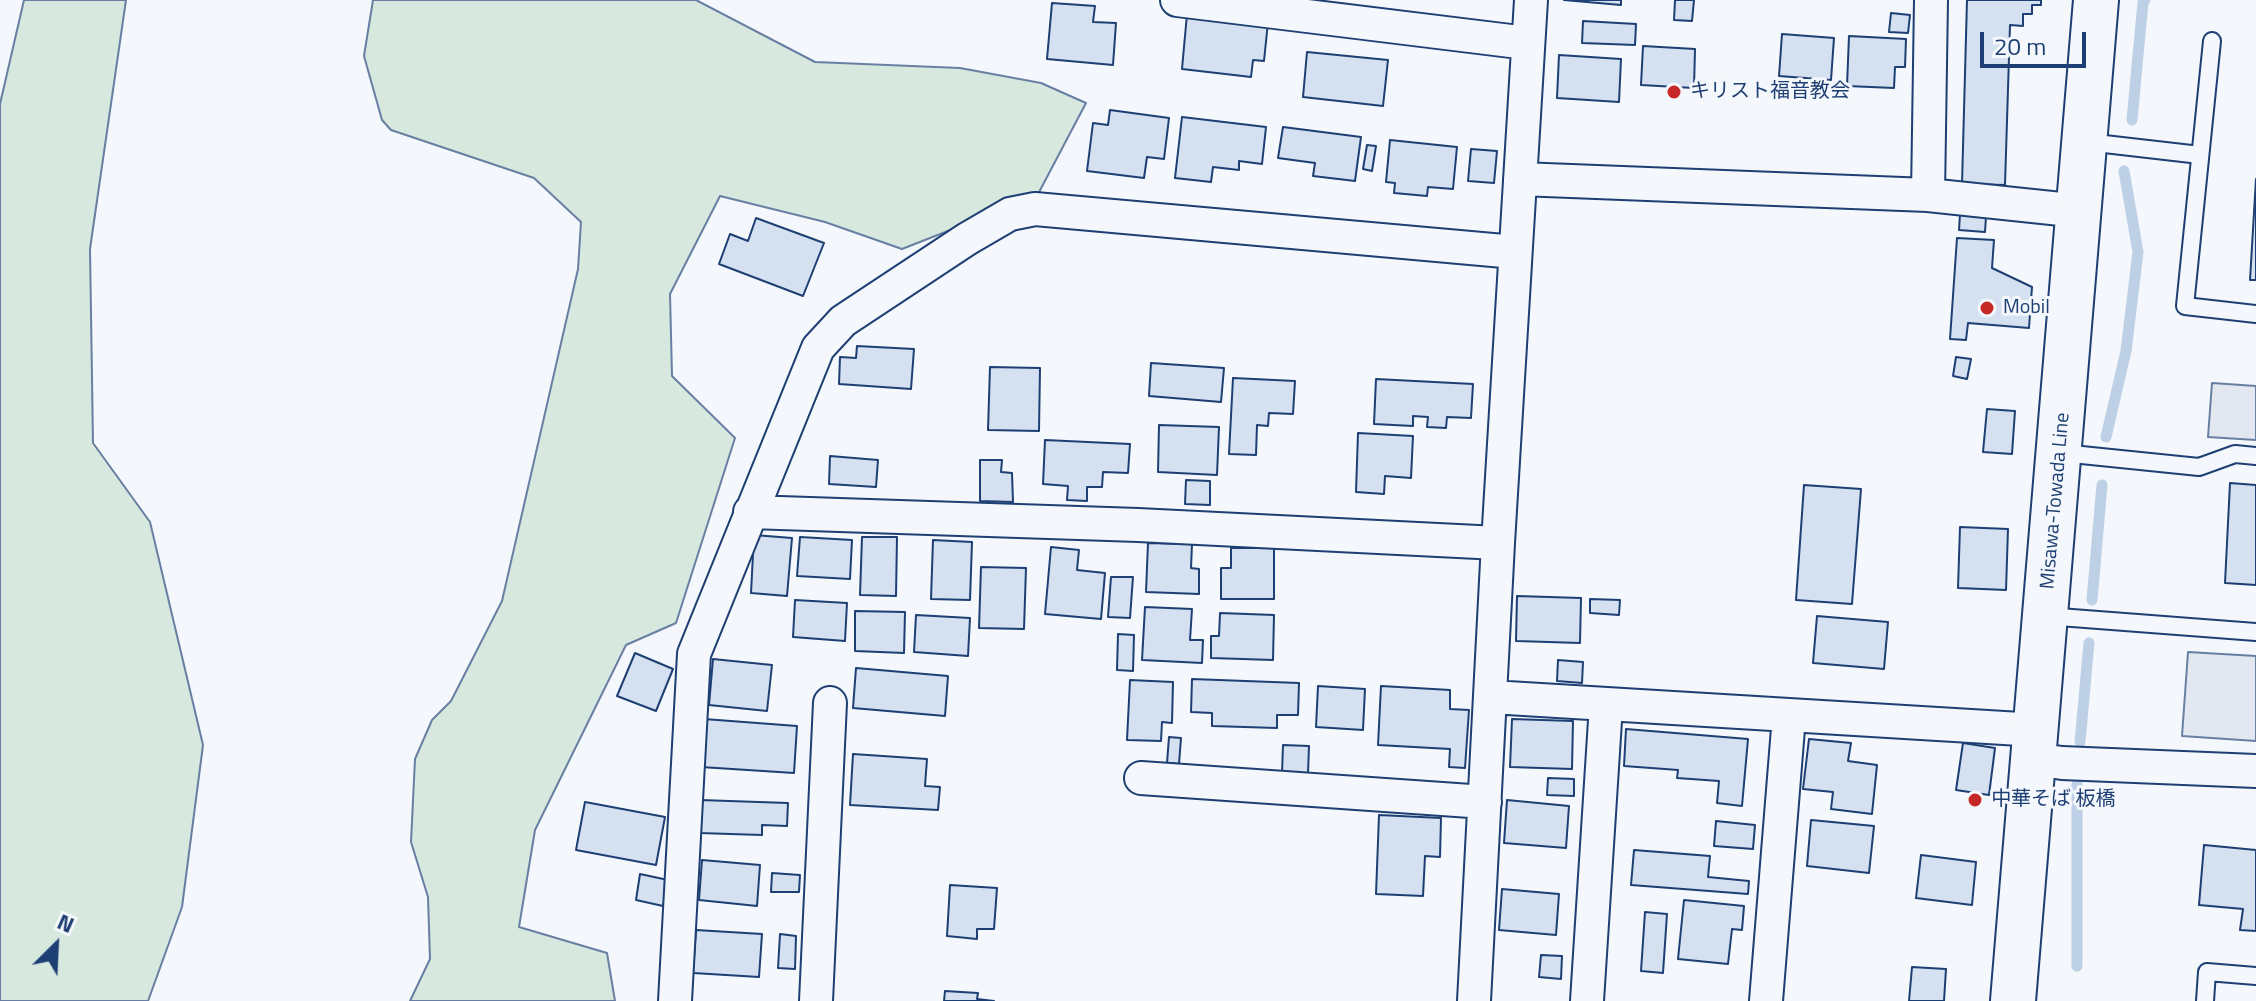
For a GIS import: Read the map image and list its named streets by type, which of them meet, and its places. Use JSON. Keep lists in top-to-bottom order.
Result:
{
  "streets": {
    "main road": ["Misawa-Towada Line"]
  },
  "places": ["キリスト福音教会", "Mobil", "中華そば 板橋"],
  "scale_bar": "20 m",
  "north": "top right"
}
